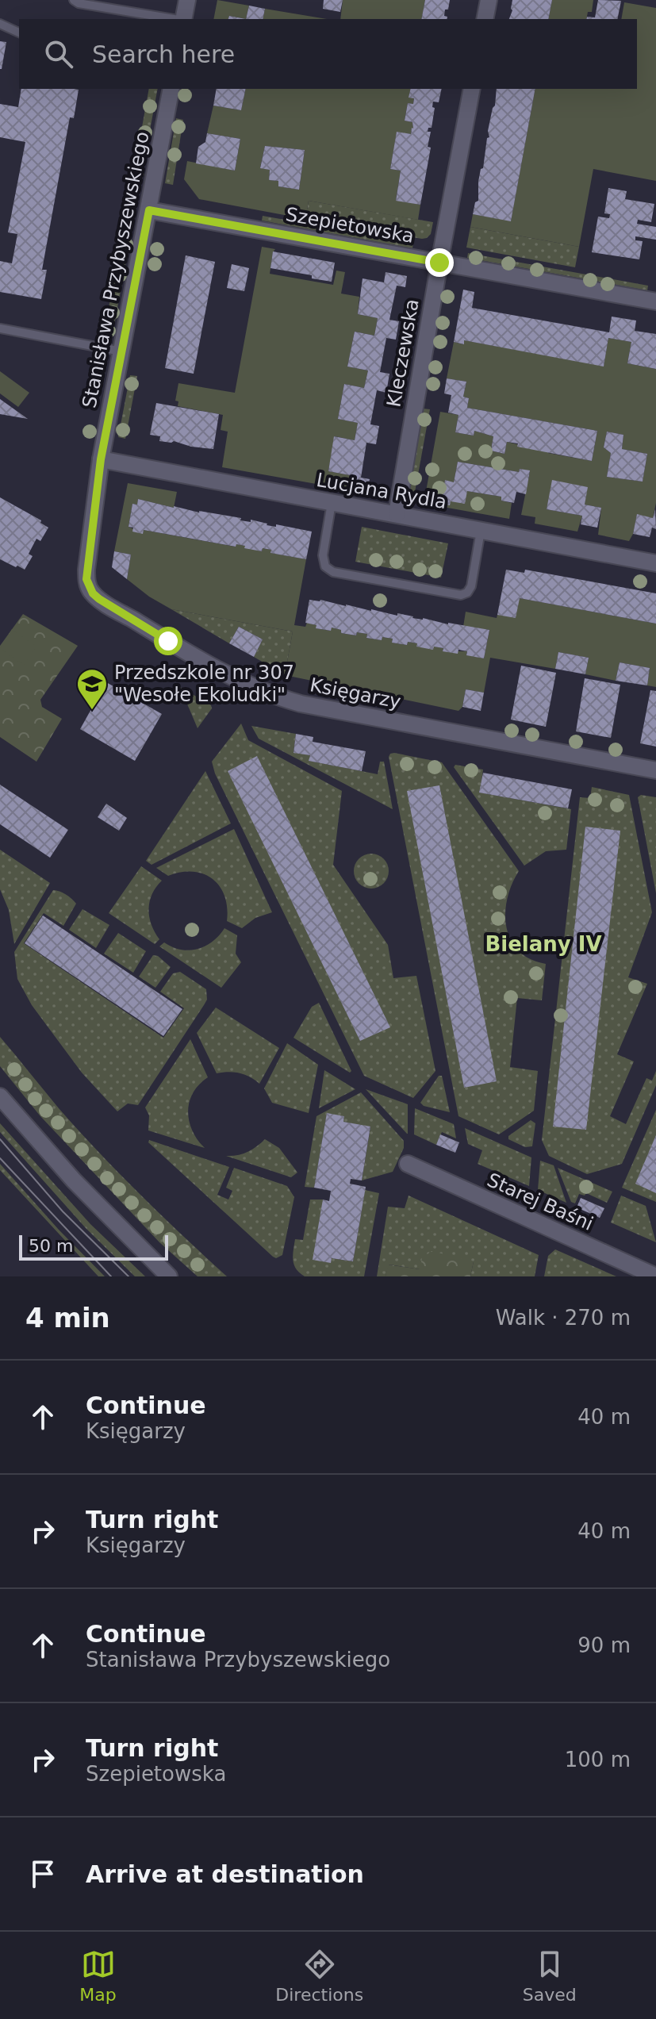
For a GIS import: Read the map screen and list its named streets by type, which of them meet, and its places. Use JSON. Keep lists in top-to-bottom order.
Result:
{
  "streets": {
    "street": [
      "Szepietowska",
      "Stanisława Przybyszewskiego",
      "Kleczewska",
      "Lucjana Rydla",
      "Księgarzy",
      "Starej Baśni"
    ]
  },
  "crossings": [
    ["Szepietowska", "Stanisława Przybyszewskiego"],
    ["Szepietowska", "Kleczewska"],
    ["Stanisława Przybyszewskiego", "Lucjana Rydla"],
    ["Stanisława Przybyszewskiego", "Księgarzy"],
    ["Kleczewska", "Lucjana Rydla"],
    ["Lucjana Rydla", "Księgarzy"]
  ],
  "districts": ["Bielany IV"],
  "places": {
    "school or university": ["Przedszkole nr 307 \"Wesołe Ekoludki\""]
  },
  "scale_bar": "50 m",
  "page": {
    "search": "Search here",
    "scale": "50 m",
    "heading": ["4 min", "Walk · 270 m"],
    "list": [
      ["Continue", "Księgarzy", "40 m"],
      ["Turn right", "Księgarzy", "40 m"],
      ["Continue", "Stanisława Przybyszewskiego", "90 m"],
      ["Turn right", "Szepietowska", "100 m"],
      "Arrive at destination"
    ],
    "nav": ["Map", "Directions", "Saved"]
  }
}
